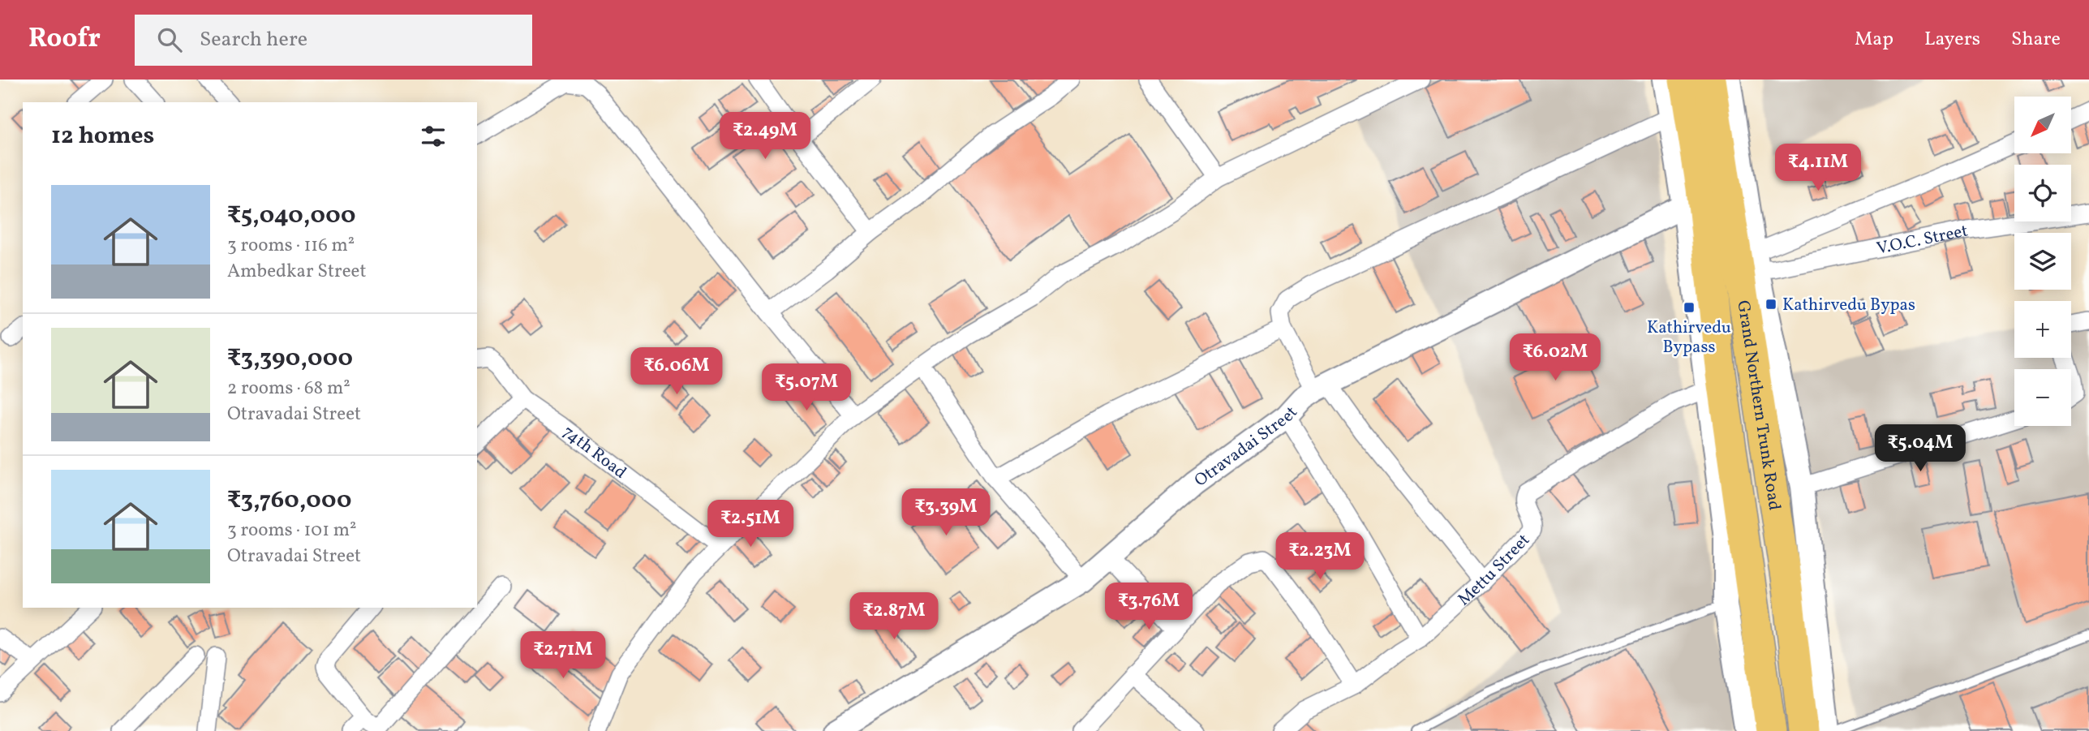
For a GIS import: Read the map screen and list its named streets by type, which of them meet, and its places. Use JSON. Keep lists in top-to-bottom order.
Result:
{
  "streets": {
    "highway": ["Grand Northern Trunk Road"],
    "street": [
      "V.O.C. Street",
      "Otravadai Street",
      "74th Road",
      "Mettu Street"
    ]
  },
  "crossings": [
    ["Grand Northern Trunk Road", "Mettu Street"]
  ],
  "places": {
    "transit": ["Kathirvedu Bypas", "Kathirvedu Bypass"]
  },
  "north": "bottom left",
  "page": {
    "header": "Roofr",
    "search": "Search here",
    "nav": ["Map", "Layers", "Share"],
    "map_buttons": ["+", "−"],
    "heading": "12 homes",
    "price": [
      "₹2.49M",
      "₹4.11M",
      "₹6.02M",
      "₹6.06M",
      "₹5.07M",
      "₹5.04M",
      "₹3.39M",
      "₹2.51M",
      "₹2.23M",
      "₹3.76M",
      "₹2.87M",
      "₹2.71M"
    ],
    "list": [
      {
        "name": "₹5,040,000",
        "note": "3 rooms · 116 m² · Ambedkar Street"
      },
      {
        "name": "₹3,390,000",
        "note": "2 rooms · 68 m² · Otravadai Street"
      },
      {
        "name": "₹3,760,000",
        "note": "3 rooms · 101 m² · Otravadai Street"
      }
    ]
  }
}
